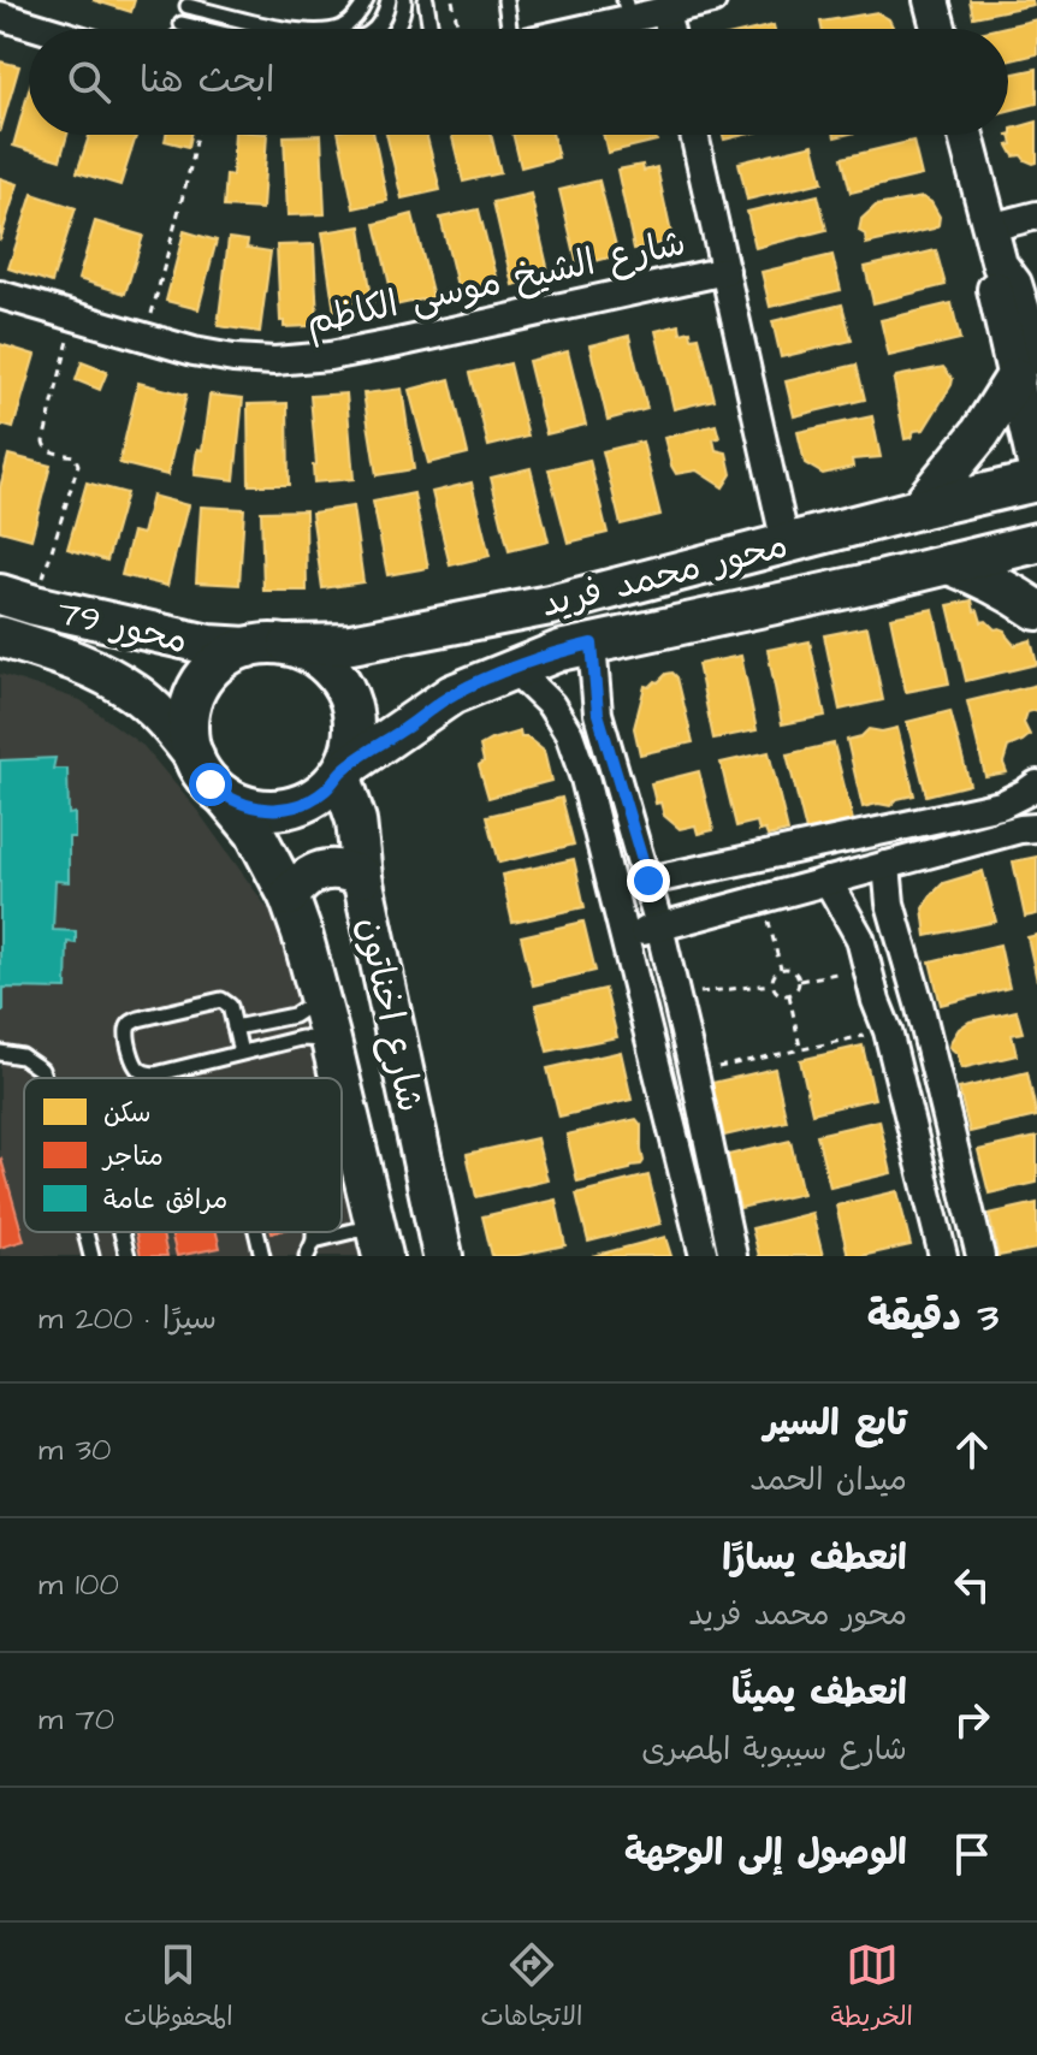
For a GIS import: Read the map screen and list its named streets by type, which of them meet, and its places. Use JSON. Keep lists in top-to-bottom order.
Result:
{
  "streets": {
    "main road": ["محور محمد فريد", "محور 79", "شارع اخناتون"],
    "street": ["شارع الشيخ موسى الكاظم"]
  },
  "crossings": [
    ["محور محمد فريد", "محور 79"],
    ["محور محمد فريد", "شارع اخناتون"],
    ["محور 79", "شارع اخناتون"]
  ],
  "legend": ["سكن", "متاجر", "مرافق عامة"],
  "page": {
    "search": "ابحث هنا",
    "heading": ["3 دقيقة", "سيرًا · 200 m"],
    "list": [
      ["تابع السير", "ميدان الحمد", "30 m"],
      ["انعطف يسارًا", "محور محمد فريد", "100 m"],
      ["انعطف يمينًا", "شارع سيبوبة المصرى", "70 m"],
      "الوصول إلى الوجهة"
    ],
    "nav": ["الخريطة", "الاتجاهات", "المحفوظات"]
  }
}
